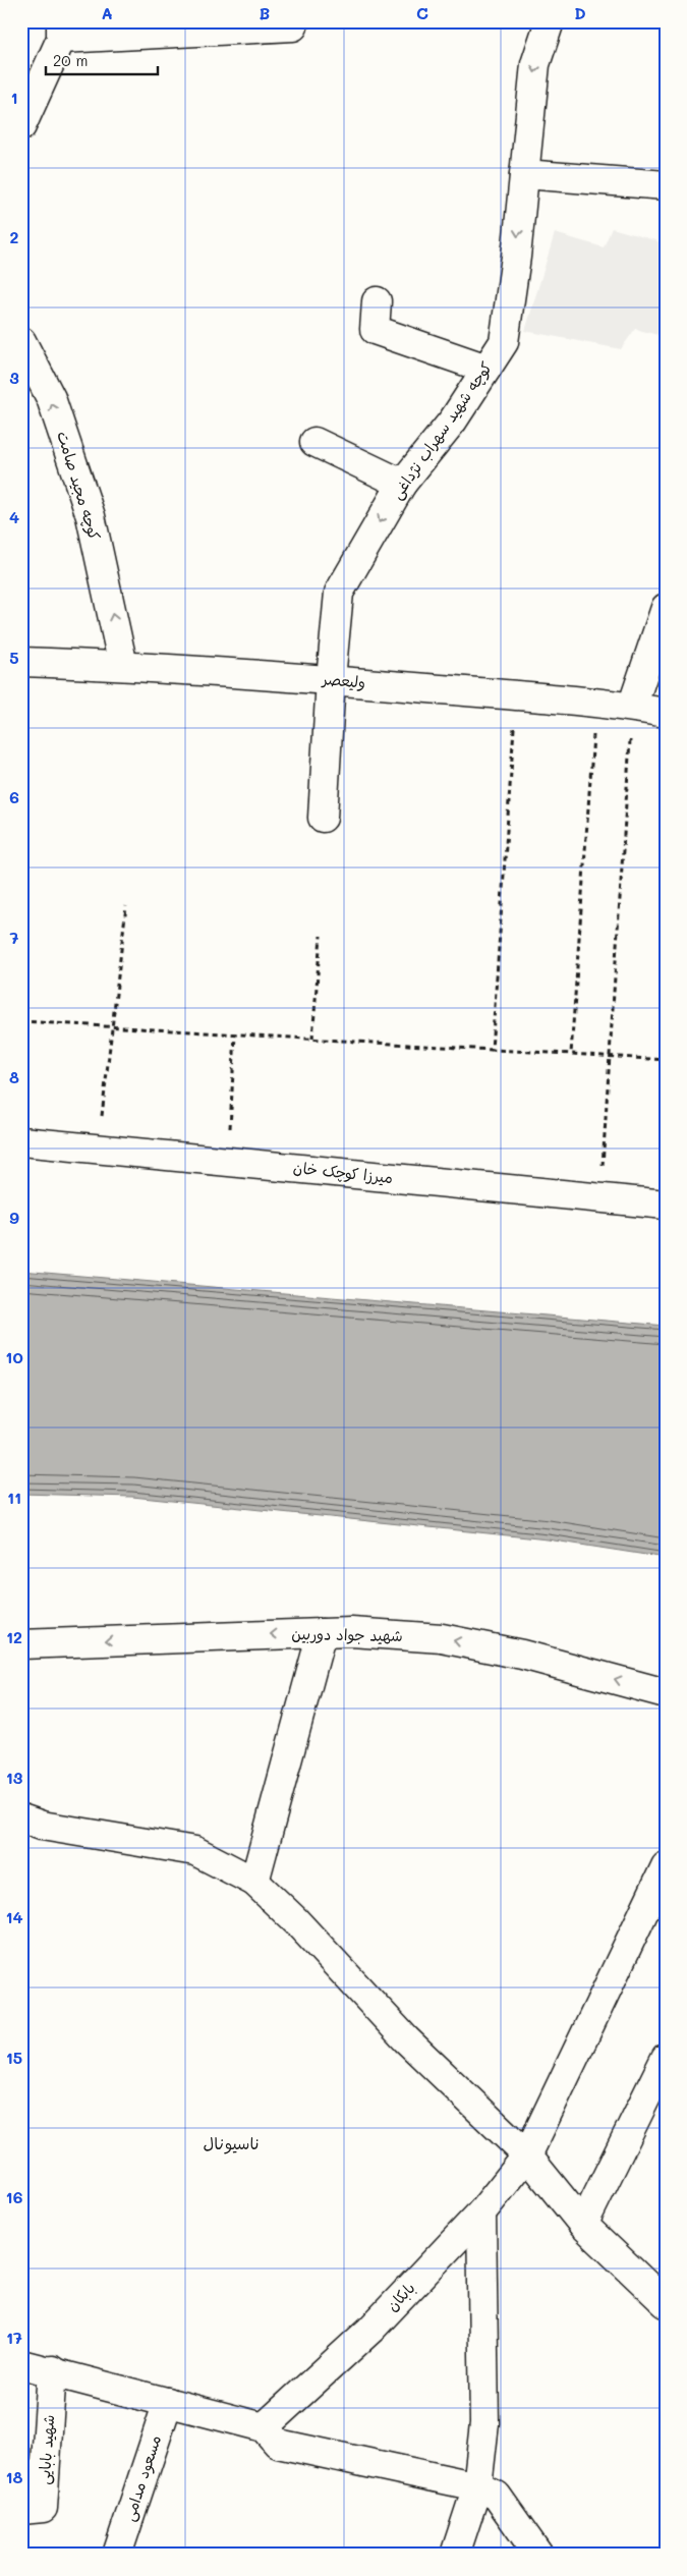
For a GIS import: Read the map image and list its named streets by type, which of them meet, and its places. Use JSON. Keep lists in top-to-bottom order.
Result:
{
  "streets": {
    "street": [
      "کوچه شهید سهراب نژداغی",
      "کوچه مجید صامت",
      "ولیعصر",
      "میرزا کوچک خان",
      "شهید جواد دوربین",
      "بابکان",
      "شهید بابایی",
      "مسعود مدامی"
    ]
  },
  "crossings": [
    ["کوچه شهید سهراب نژداغی", "ولیعصر"],
    ["کوچه مجید صامت", "ولیعصر"]
  ],
  "one_way": ["کوچه شهید سهراب نژداغی", "کوچه مجید صامت"],
  "districts": ["ناسیونال"],
  "scale_bar": "20 m",
  "grid": {
    "columns": [
      "A",
      "B",
      "C",
      "D"
    ],
    "rows": [
      "1",
      "2",
      "3",
      "4",
      "5",
      "6",
      "7",
      "8",
      "9",
      "10",
      "11",
      "12",
      "13",
      "14",
      "15",
      "16",
      "17",
      "18"
    ]
  }
}
